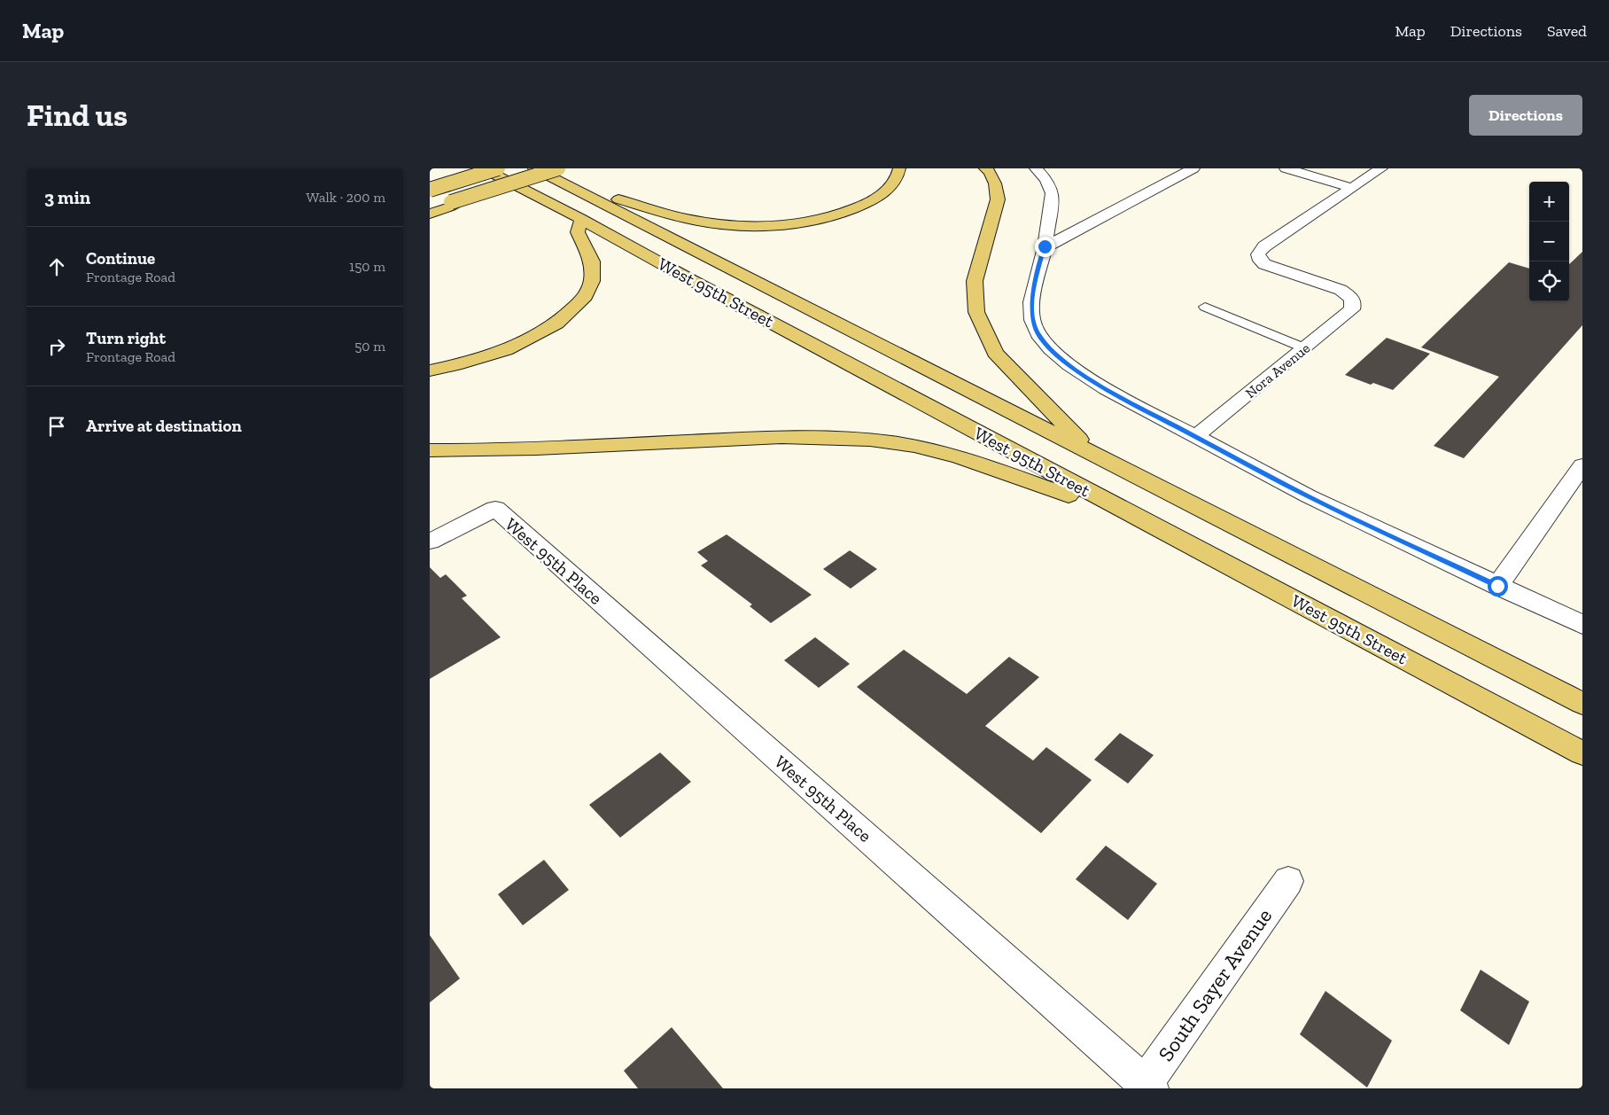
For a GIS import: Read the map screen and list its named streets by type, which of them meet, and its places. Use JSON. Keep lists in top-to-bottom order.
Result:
{
  "streets": {
    "main road": ["West 95th Street"],
    "street": ["Nora Avenue", "West 95th Place", "South Sayer Avenue"]
  },
  "crossings": [
    ["West 95th Place", "South Sayer Avenue"]
  ],
  "page": {
    "header": "Map",
    "nav": ["Map", "Directions", "Saved"],
    "buttons": "Directions",
    "title": "Find us",
    "heading": ["3 min", "Walk · 200 m"],
    "map_buttons": ["+", "−"],
    "list": [
      ["Continue", "Frontage Road", "150 m"],
      ["Turn right", "Frontage Road", "50 m"],
      "Arrive at destination"
    ]
  }
}
